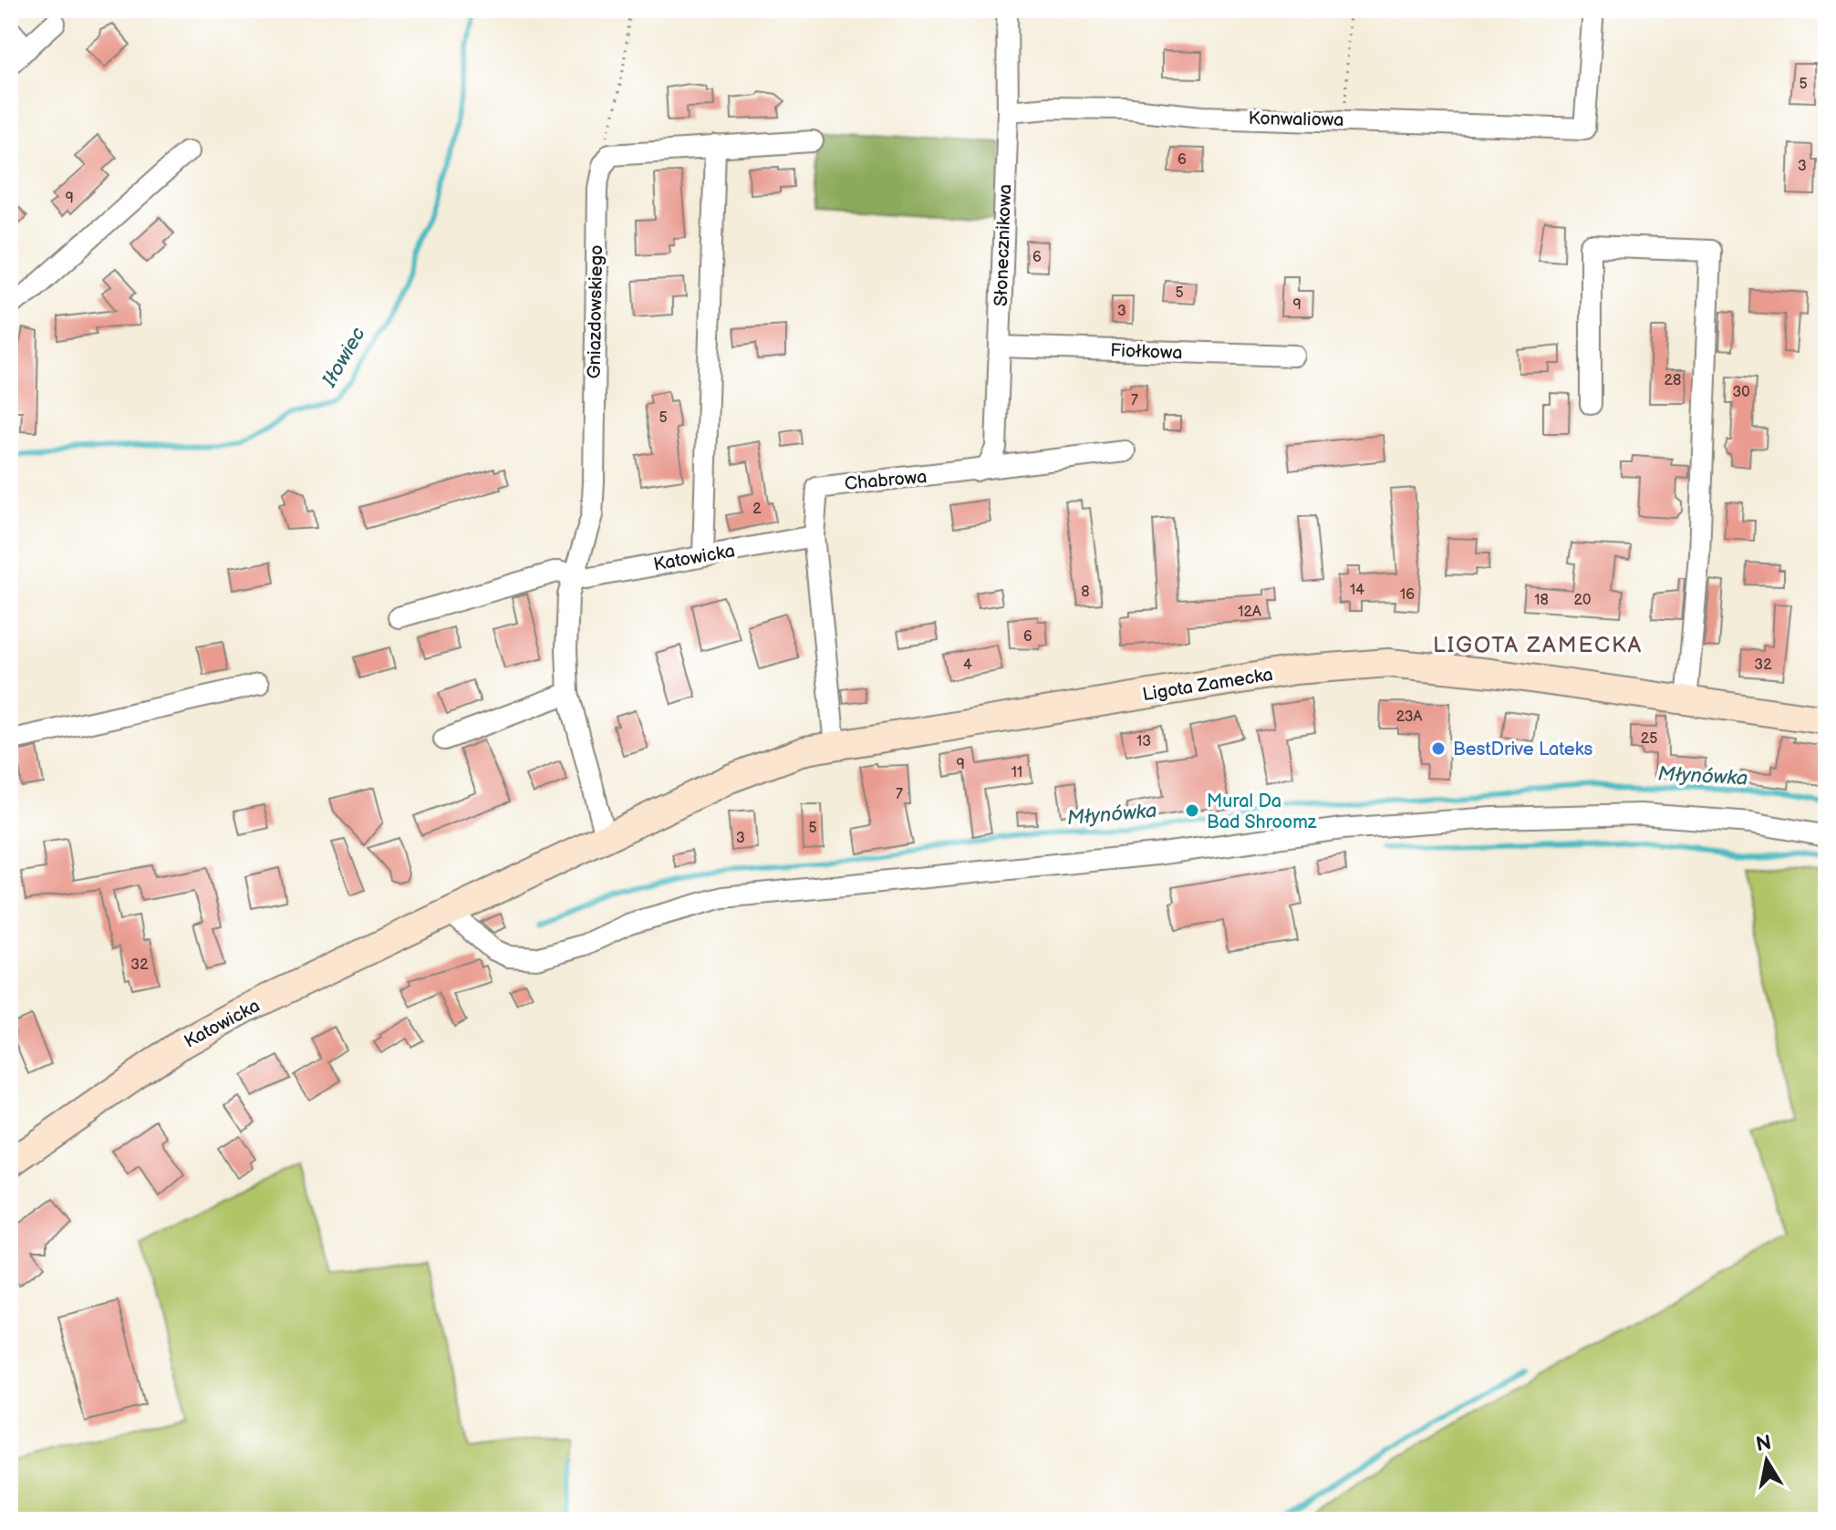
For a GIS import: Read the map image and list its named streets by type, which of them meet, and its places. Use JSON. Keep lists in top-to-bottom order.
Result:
{
  "streets": {
    "main road": ["Katowicka", "Ligota Zamecka"],
    "street": [
      "Konwaliowa",
      "Słonecznikowa",
      "Gniazdowskiego",
      "Fiołkowa",
      "Chabrowa"
    ]
  },
  "crossings": [
    ["Konwaliowa", "Słonecznikowa"],
    ["Słonecznikowa", "Fiołkowa"],
    ["Słonecznikowa", "Chabrowa"],
    ["Gniazdowskiego", "Katowicka"],
    ["Chabrowa", "Katowicka"],
    ["Chabrowa", "Ligota Zamecka"],
    ["Katowicka", "Ligota Zamecka"]
  ],
  "districts": ["LIGOTA ZAMECKA"],
  "water": ["Iłowiec", "Młynówka"],
  "places": ["BestDrive Lateks", "Mural Da Bad Shroomz"],
  "house_numbers": [
    "5",
    "6",
    "3",
    "9",
    "6",
    "5",
    "9",
    "3",
    "28",
    "30",
    "7",
    "5",
    "2",
    "14",
    "8",
    "16",
    "18",
    "20",
    "12A",
    "6",
    "4",
    "32",
    "23A",
    "25",
    "13",
    "9",
    "11",
    "7",
    "5",
    "3",
    "32"
  ],
  "north": "top"
}
